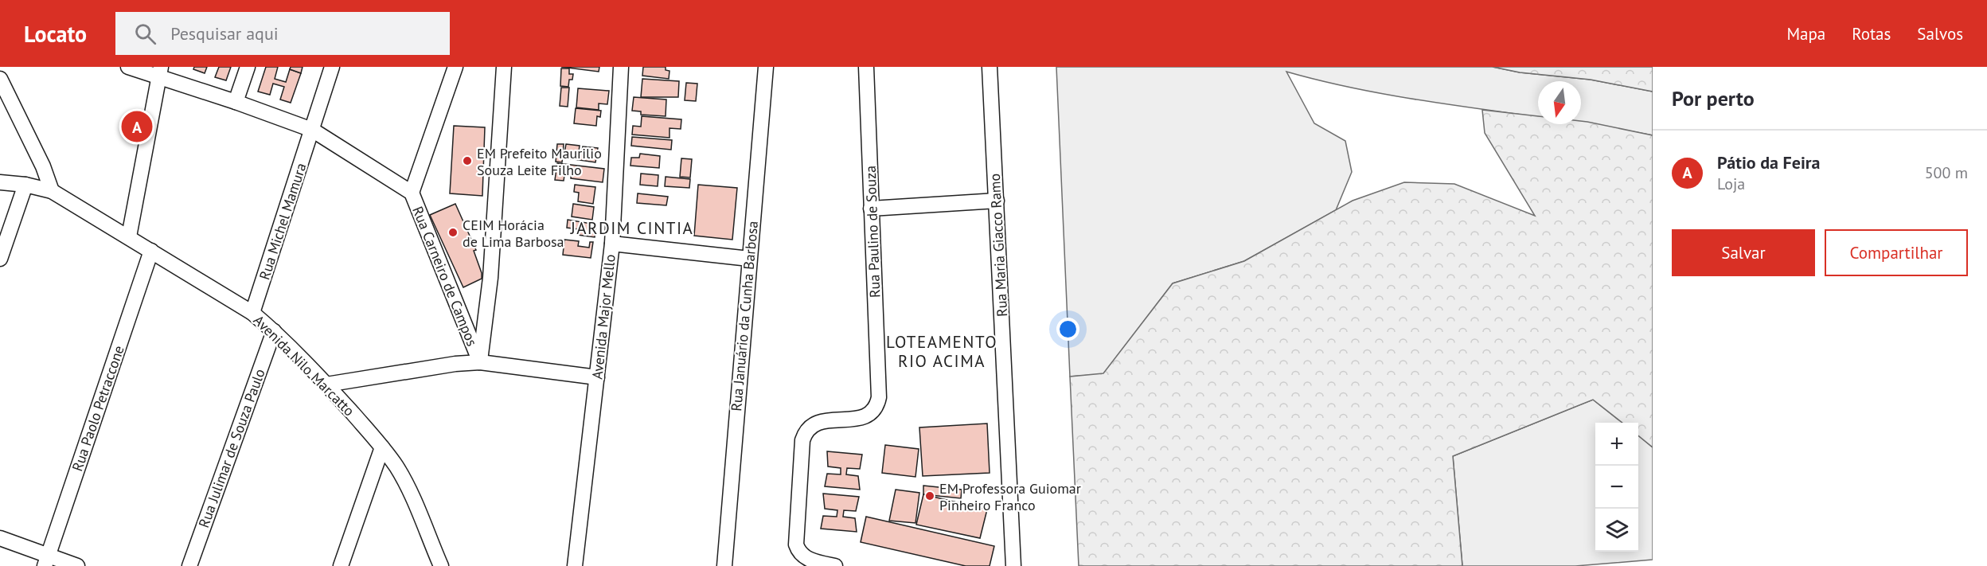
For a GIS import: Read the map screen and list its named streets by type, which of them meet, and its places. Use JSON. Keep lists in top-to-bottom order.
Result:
{
  "streets": {
    "street": [
      "Rua Michel Mamura",
      "Rua Paulino de Souza",
      "Rua Maria Giacco Ramo",
      "Rua Carneiro de Campos",
      "Rua Januário da Cunha Barbosa",
      "Avenida Major Mello",
      "Avenida Nilo Marcatto",
      "Rua Paolo Petraccone",
      "Rua Julimar de Souza Paulo"
    ]
  },
  "crossings": [
    ["Rua Michel Mamura", "Rua Carneiro de Campos"],
    ["Rua Michel Mamura", "Avenida Nilo Marcatto"],
    ["Avenida Nilo Marcatto", "Rua Paolo Petraccone"],
    ["Avenida Nilo Marcatto", "Rua Julimar de Souza Paulo"]
  ],
  "districts": ["JARDIM CINTIA", "LOTEAMENTO RIO ACIMA"],
  "places": ["EM Prefeito Maurilio Souza Leite Filho", "CEIM Horácia de Lima Barbosa", "EM Professora Guiomar Pinheiro Franco"],
  "north": "bottom",
  "page": {
    "header": "Locato",
    "search": "Pesquisar aqui",
    "nav": ["Mapa", "Rotas", "Salvos"],
    "heading": "Por perto",
    "pins": "A",
    "list": [
      {
        "mark": "A",
        "name": "Pátio da Feira",
        "note": "Loja",
        "value": "500 m"
      }
    ],
    "buttons": ["Salvar", "Compartilhar"],
    "map_buttons": ["+", "−"]
  }
}
